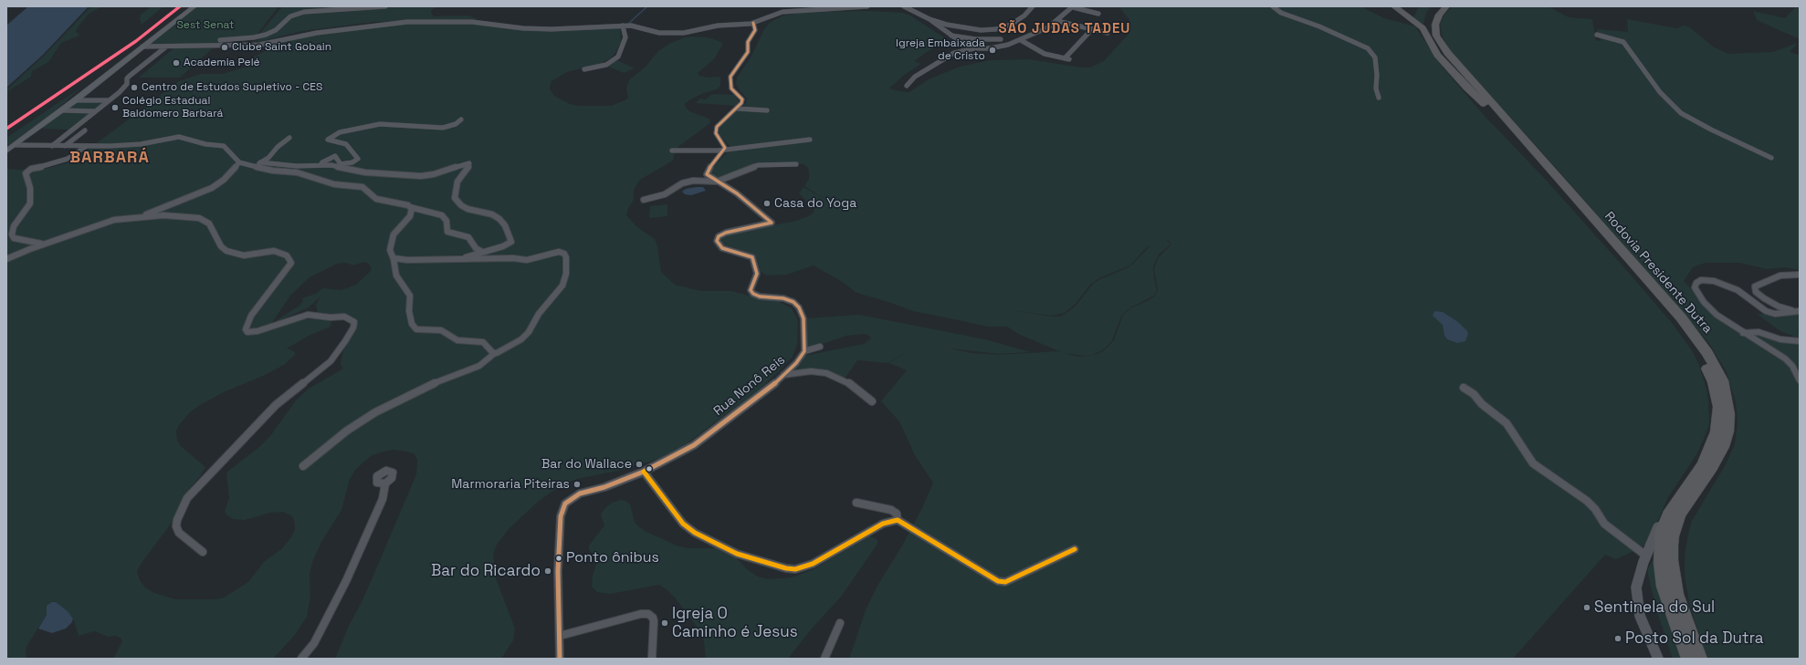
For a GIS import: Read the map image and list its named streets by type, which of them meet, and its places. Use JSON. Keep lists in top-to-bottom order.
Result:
{
  "streets": {
    "highway": ["Rodovia Presidente Dutra"],
    "street": ["Rua Nonô Reis"]
  },
  "districts": ["SÃO JUDAS TADEU", "BARBARÁ"],
  "parks": ["Sest Senat"],
  "places": [
    "Clube Saint Gobain",
    "Igreja Embaixada de Cristo",
    "Academia Pelé",
    "Centro de Estudos Supletivo - CES",
    "Colégio Estadual Baldomero Barbará",
    "Casa do Yoga",
    "Bar do Wallace",
    "Marmoraria Piteiras",
    "Ponto ônibus",
    "Bar do Ricardo",
    "Sentinela do Sul",
    "Igreja O Caminho é Jesus",
    "Posto Sol da Dutra"
  ]
}
